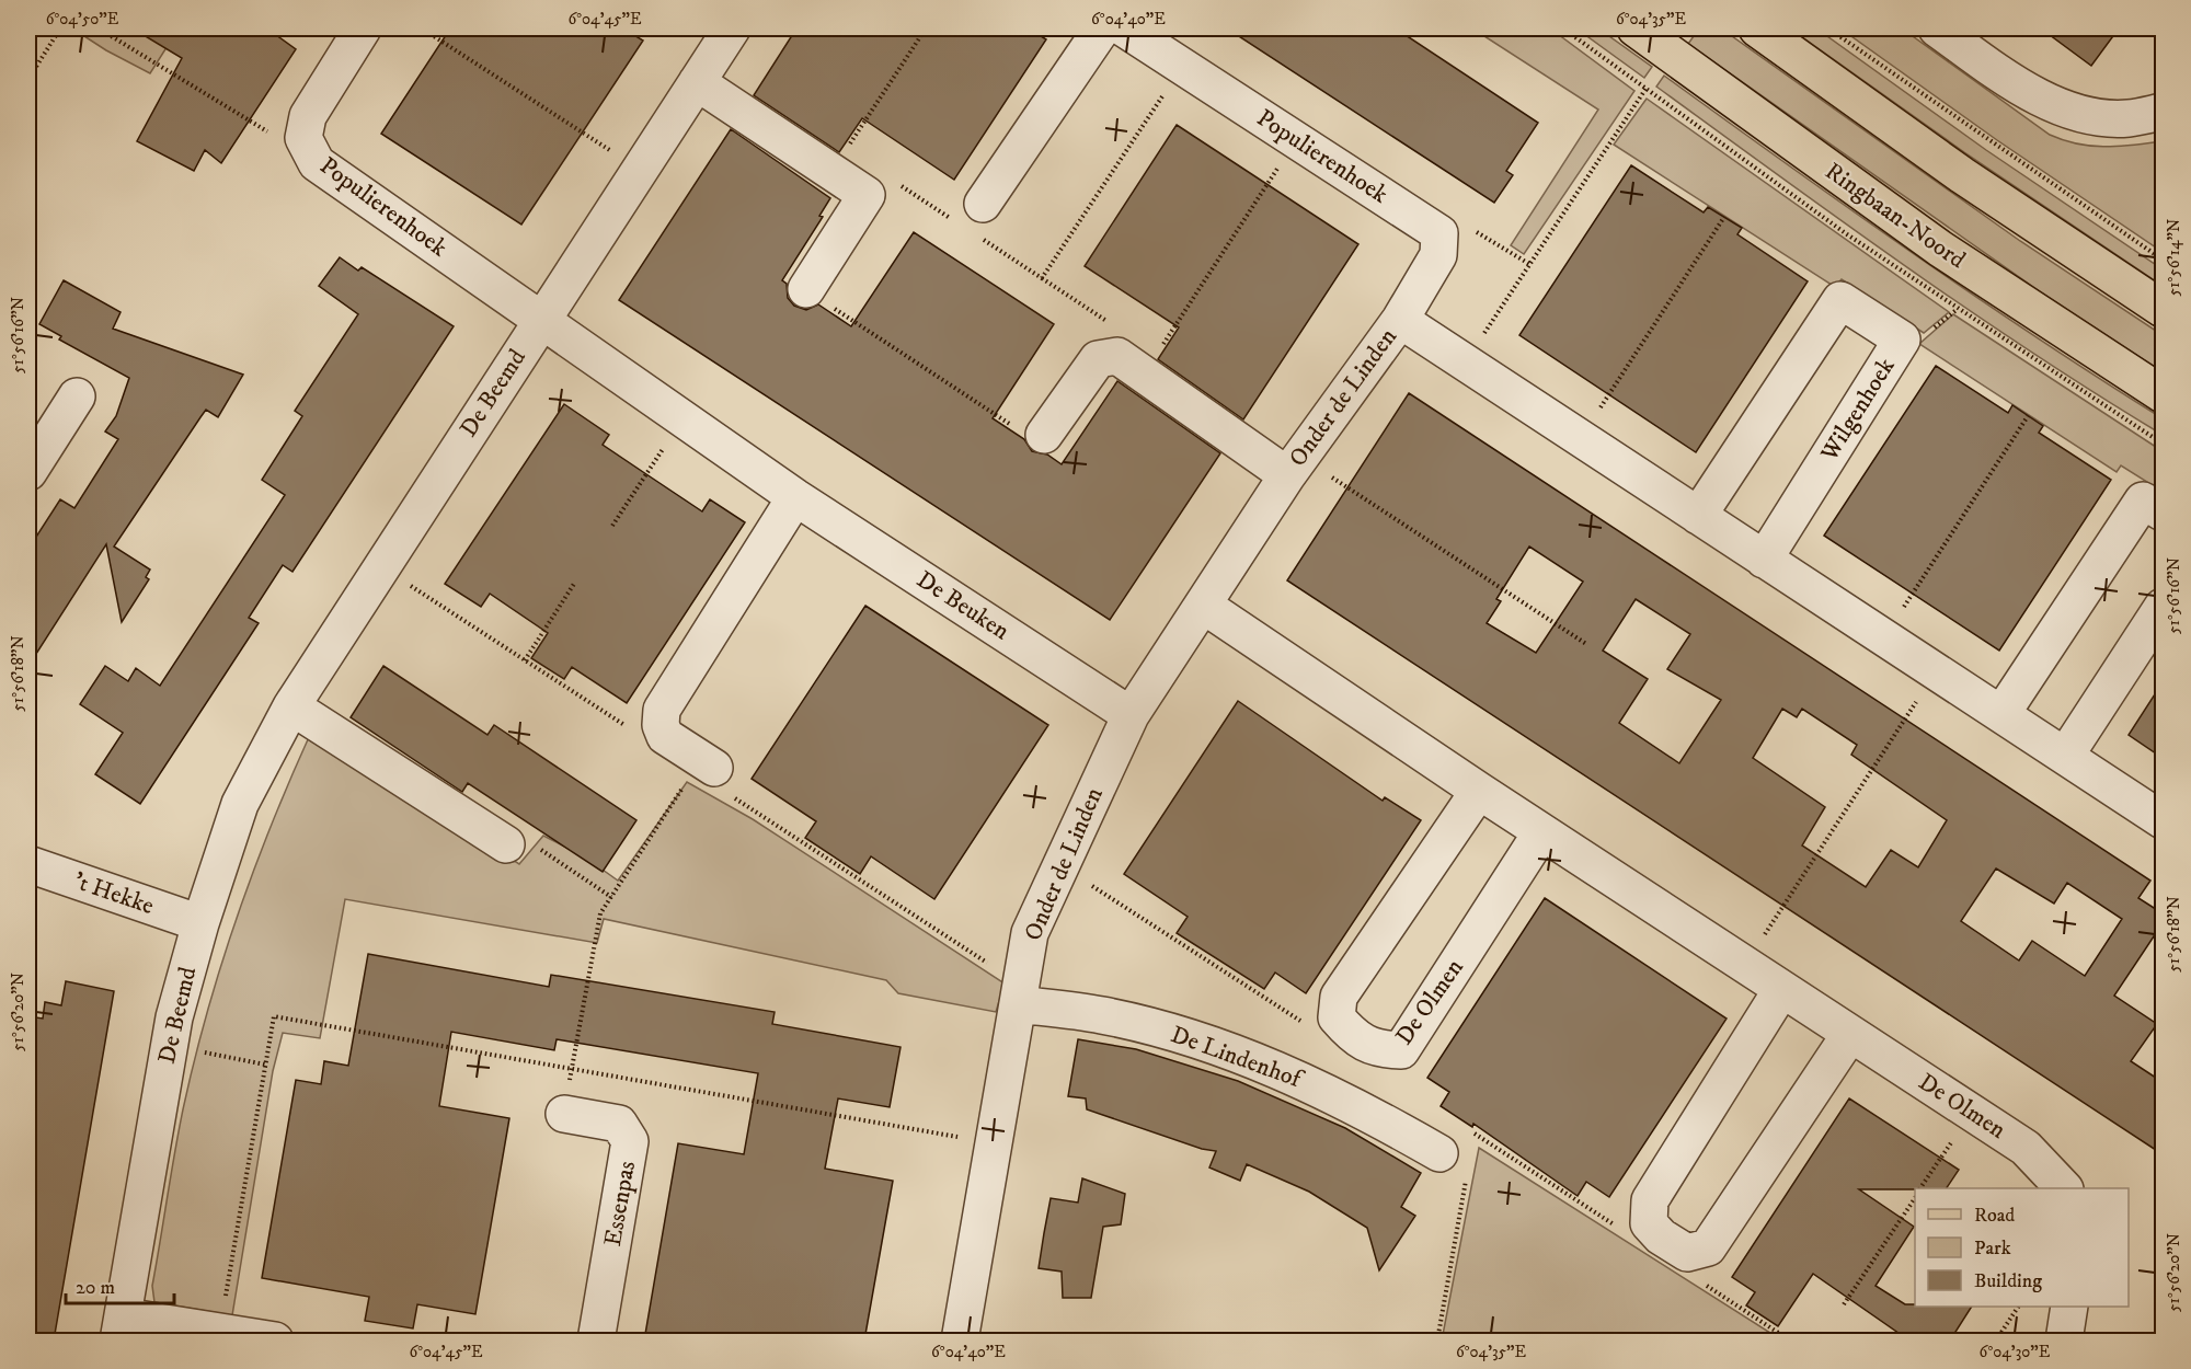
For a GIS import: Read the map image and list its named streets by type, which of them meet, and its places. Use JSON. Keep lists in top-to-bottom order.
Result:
{
  "streets": {
    "main road": ["Ringbaan-Noord"],
    "street": [
      "Populierenhoek",
      "De Beemd",
      "Onder de Linden",
      "Wilgenhoek",
      "De Beuken",
      "'t Hekke",
      "De Olmen",
      "De Lindenhof",
      "Essenpas"
    ]
  },
  "crossings": [
    ["Populierenhoek", "De Beemd"],
    ["Populierenhoek", "De Beuken"],
    ["De Beemd", "De Beuken"],
    ["De Beemd", "'t Hekke"],
    ["Onder de Linden", "De Beuken"],
    ["Onder de Linden", "De Olmen"],
    ["Onder de Linden", "De Lindenhof"]
  ],
  "legend": ["Road", "Park", "Building"],
  "scale_bar": "20 m",
  "coordinates": [
    "6°04'50\"E",
    "6°04'45\"E",
    "6°04'40\"E",
    "6°04'35\"E",
    "51°56'14\"N",
    "51°56'16\"N",
    "51°56'18\"N",
    "51°56'20\"N",
    "6°04'30\"E"
  ]
}
